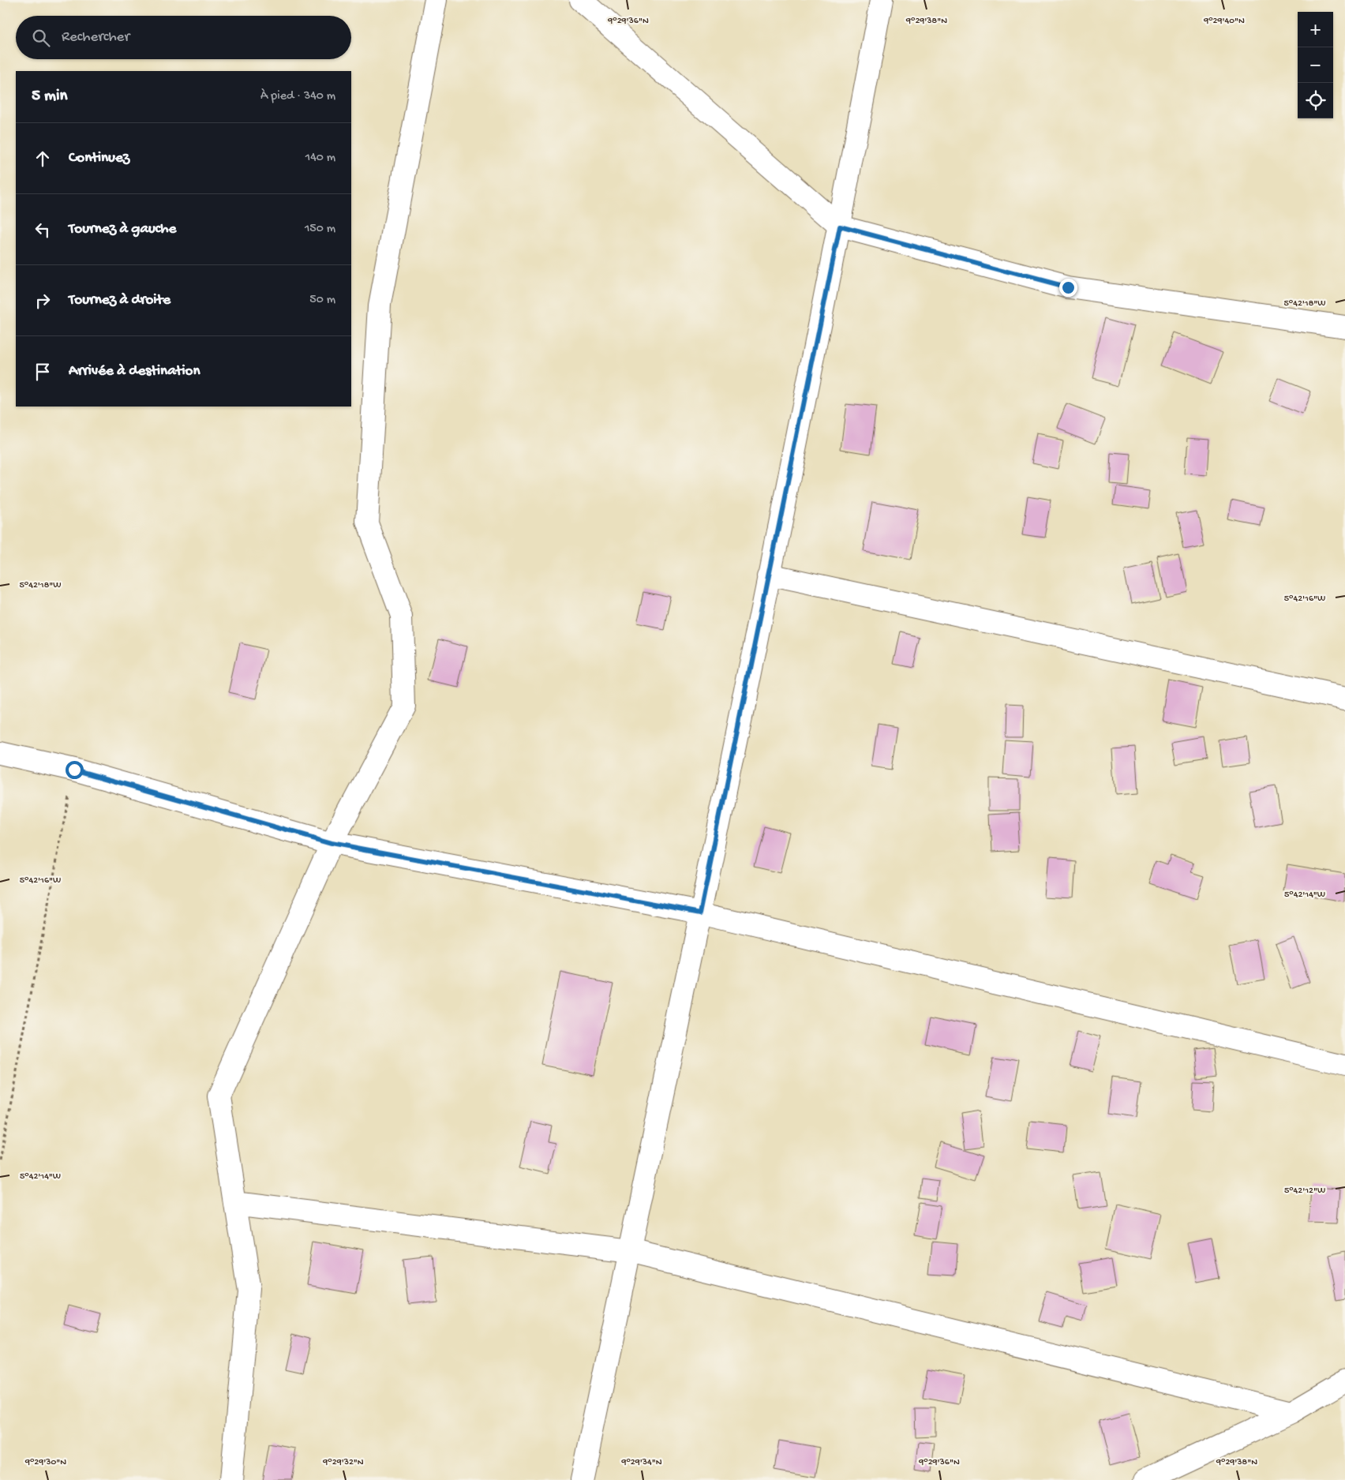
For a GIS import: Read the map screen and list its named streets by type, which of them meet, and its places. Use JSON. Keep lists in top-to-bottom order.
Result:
{
  "page": {
    "map_buttons": ["+", "−"],
    "search": "Rechercher",
    "heading": ["5 min", "À pied · 340 m"],
    "list": [
      ["Continuez", "140 m"],
      ["Tournez à gauche", "150 m"],
      ["Tournez à droite", "50 m"],
      "Arrivée à destination"
    ]
  },
  "coordinates": [
    "9°29'36\"N",
    "9°29'38\"N",
    "9°29'40\"N",
    "5°42'18\"W",
    "5°42'16\"W",
    "5°42'14\"W",
    "5°42'12\"W",
    "9°29'30\"N",
    "9°29'32\"N",
    "9°29'34\"N"
  ]
}
